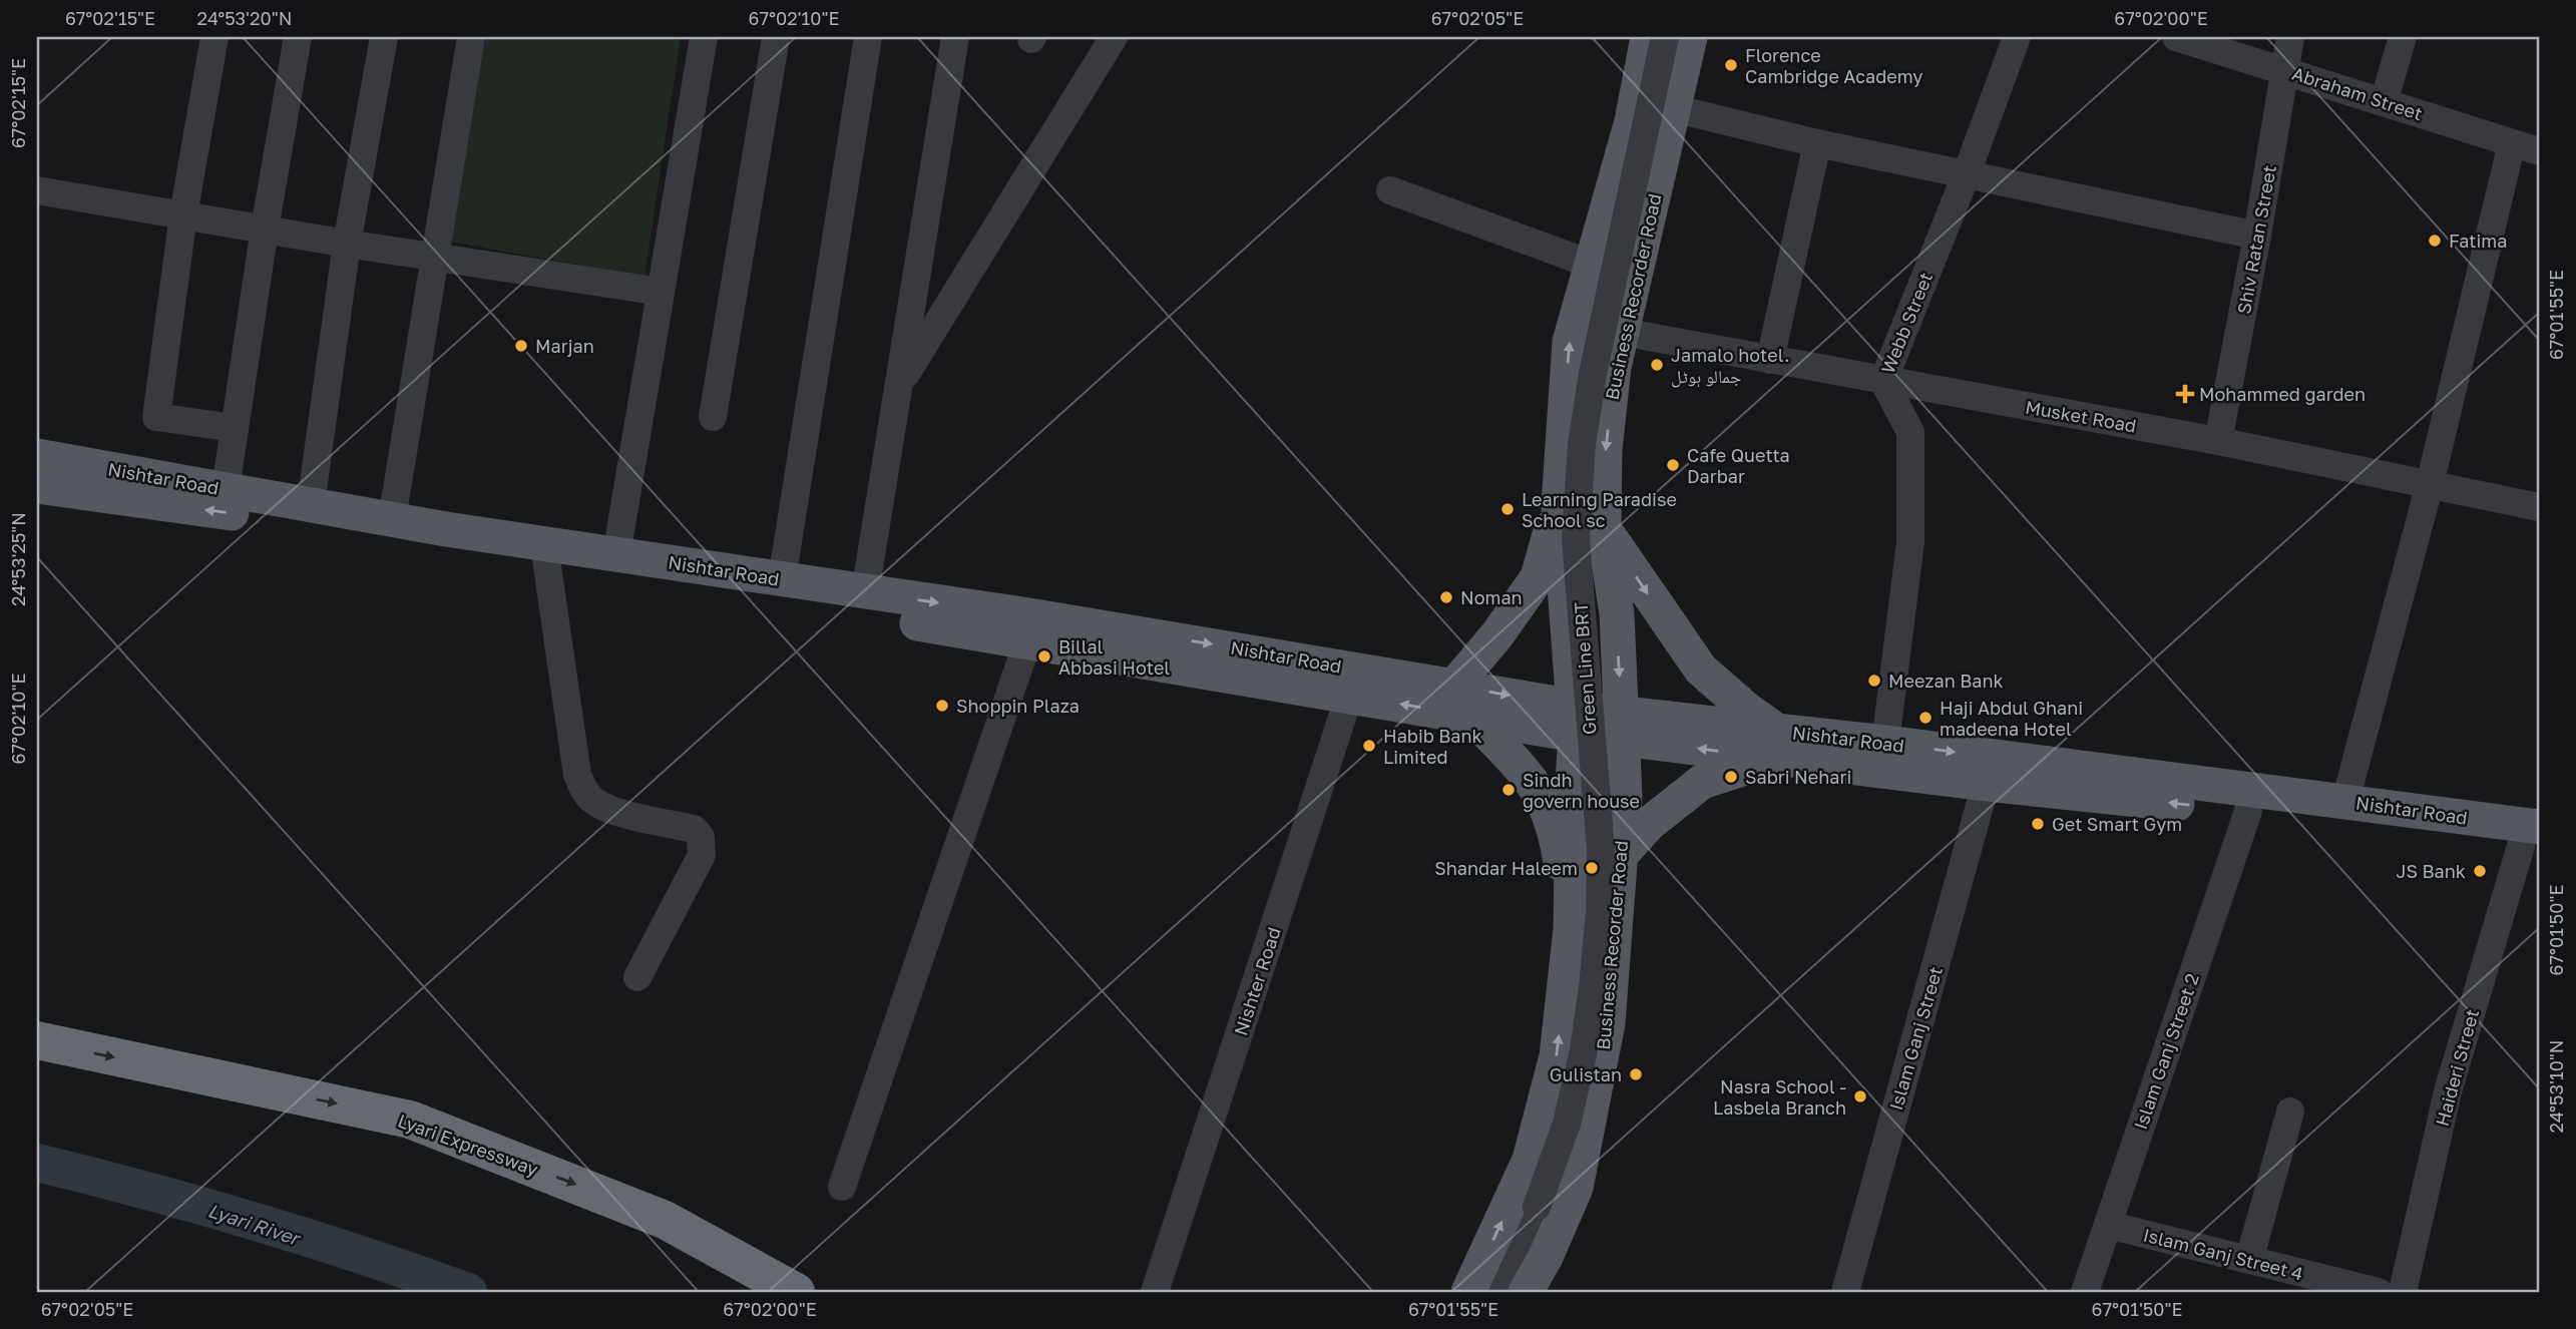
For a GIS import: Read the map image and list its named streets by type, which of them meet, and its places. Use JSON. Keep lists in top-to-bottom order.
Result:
{
  "streets": {
    "highway": ["Lyari Expressway"],
    "main road": ["Business Recorder Road", "Nishtar Road"],
    "street": [
      "Abraham Street",
      "Shiv Ratan Street",
      "Webb Street",
      "Musket Road",
      "Green Line BRT",
      "Nishter Road",
      "Islam Ganj Street",
      "Islam Ganj Street 2",
      "Haideri Street",
      "Islam Ganj Street 4"
    ]
  },
  "crossings": [
    ["Abraham Street", "Shiv Ratan Street"],
    ["Shiv Ratan Street", "Musket Road"],
    ["Business Recorder Road", "Musket Road"],
    ["Business Recorder Road", "Nishtar Road"],
    ["Webb Street", "Musket Road"],
    ["Webb Street", "Nishtar Road"],
    ["Nishtar Road", "Nishter Road"],
    ["Nishtar Road", "Islam Ganj Street"],
    ["Nishtar Road", "Islam Ganj Street 2"],
    ["Nishtar Road", "Haideri Street"],
    ["Islam Ganj Street 2", "Islam Ganj Street 4"]
  ],
  "one_way": ["Lyari Expressway"],
  "water": ["Lyari River"],
  "places": {
    "other": [
      "Florence Cambridge Academy",
      "Fatima",
      "Marjan",
      "Jamalo hotel. جمالو ہوٹل",
      "Cafe Quetta Darbar",
      "Learning Paradise School sc",
      "Noman",
      "Billal Abbasi Hotel",
      "Meezan Bank",
      "Shoppin Plaza",
      "Haji Abdul Ghani madeena Hotel",
      "Habib Bank Limited",
      "Sabri Nehari",
      "Sindh govern house",
      "Get Smart Gym",
      "Shandar Haleem",
      "JS Bank",
      "Gulistan",
      "Nasra School - Lasbela Branch"
    ],
    "health": ["Mohammed garden"]
  },
  "coordinates": [
    "67°02'15\"E",
    "24°53'20\"N",
    "67°02'10\"E",
    "67°02'05\"E",
    "67°02'00\"E",
    "67°01'55\"E",
    "24°53'25\"N",
    "67°01'50\"E",
    "24°53'10\"N"
  ]
}
